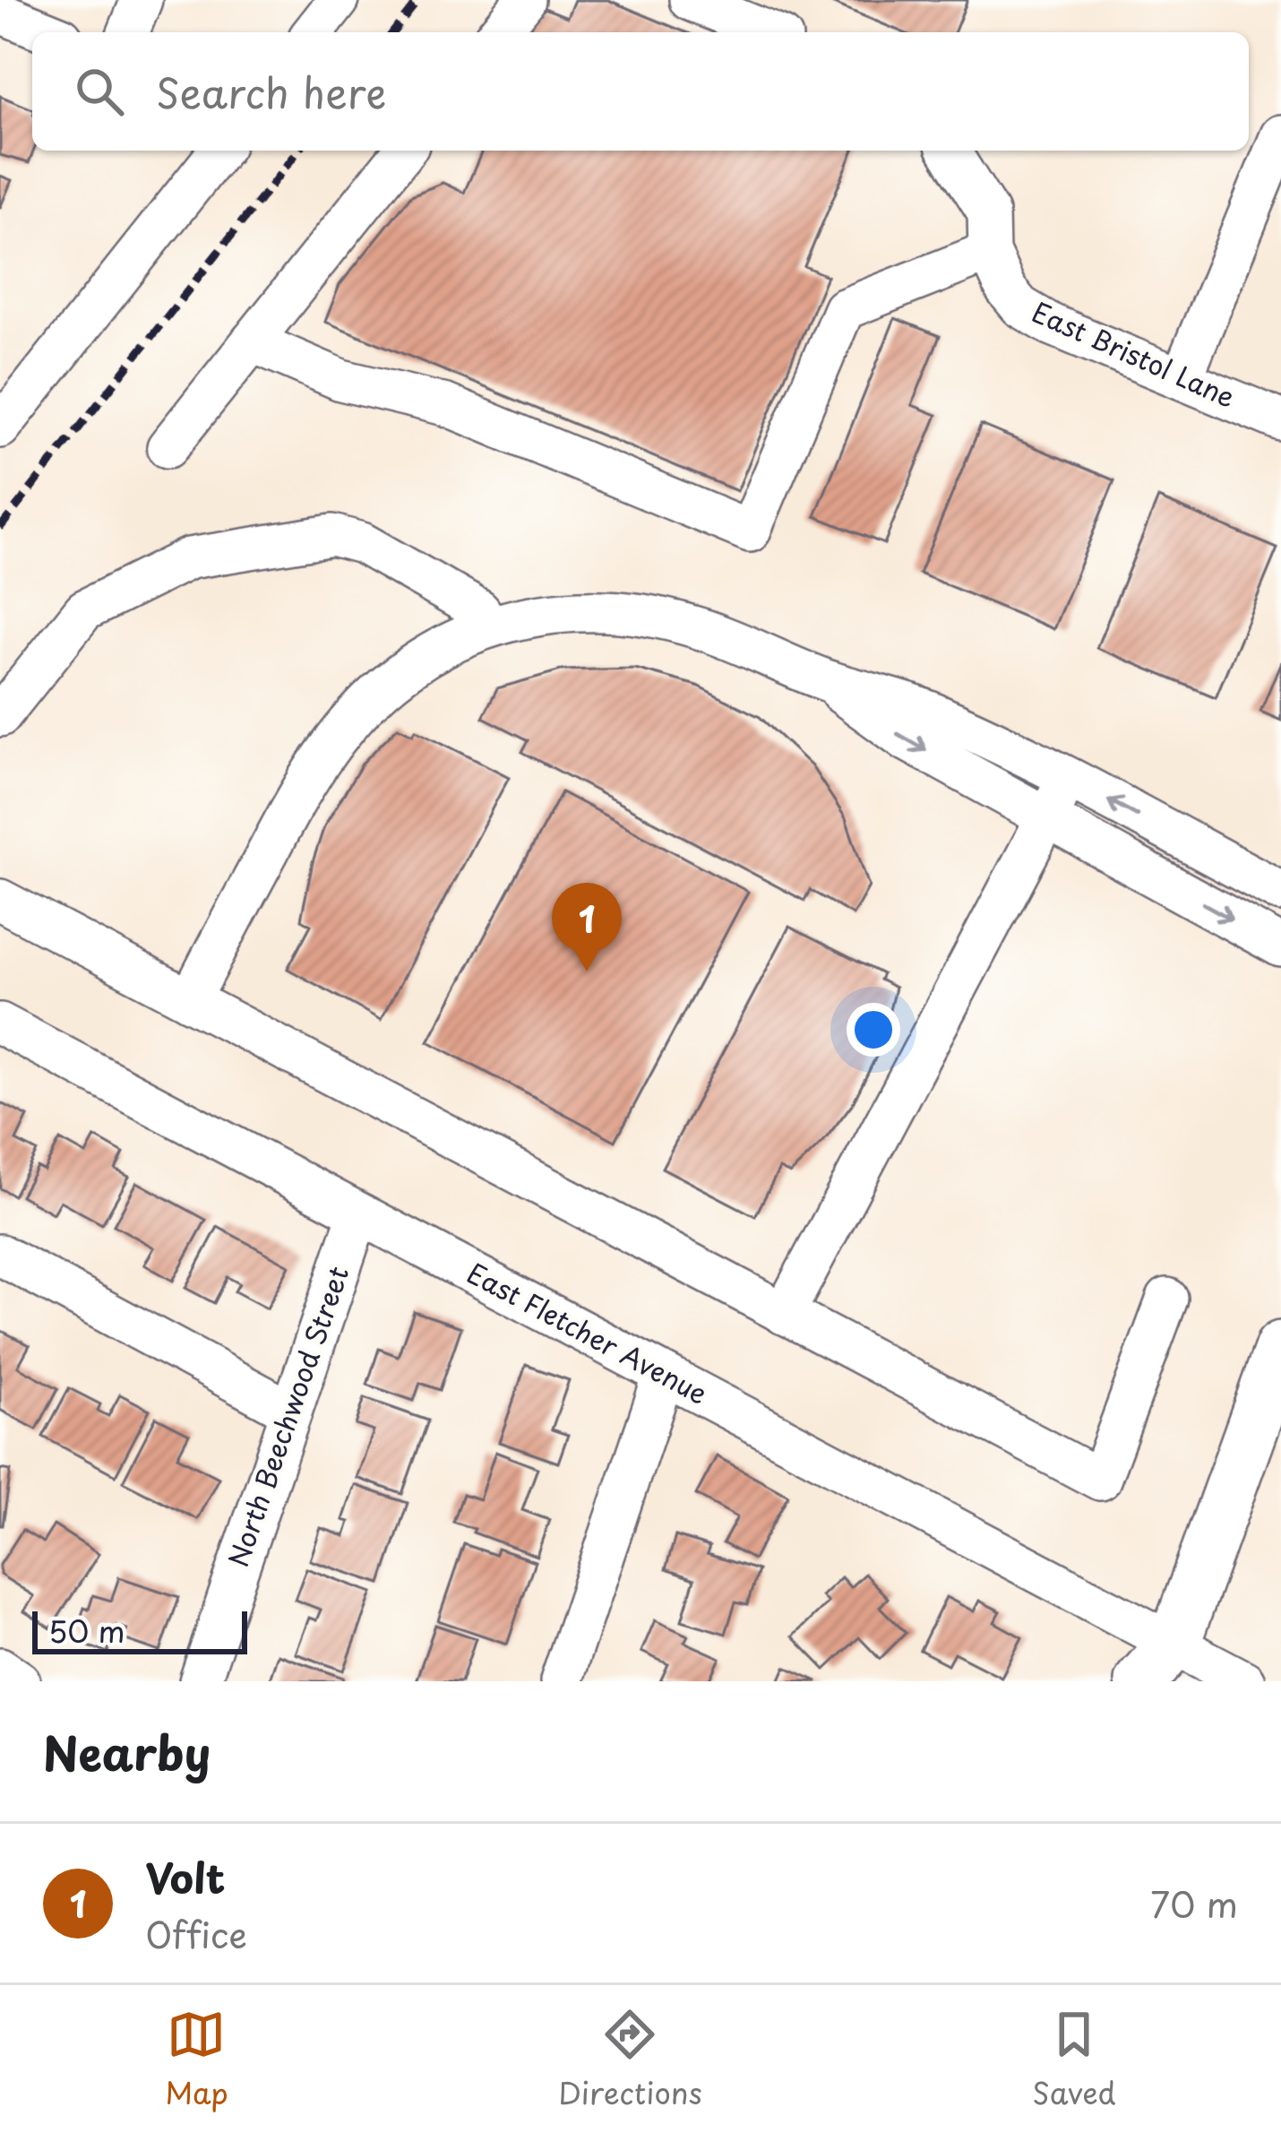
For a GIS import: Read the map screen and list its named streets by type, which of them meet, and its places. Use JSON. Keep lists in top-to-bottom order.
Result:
{
  "streets": {
    "street": ["East Bristol Lane", "East Fletcher Avenue", "North Beechwood Street"]
  },
  "crossings": [
    ["East Fletcher Avenue", "North Beechwood Street"]
  ],
  "scale_bar": "50 m",
  "page": {
    "search": "Search here",
    "pins": "1",
    "scale": "50 m",
    "heading": "Nearby",
    "list": [
      {
        "mark": "1",
        "name": "Volt",
        "note": "Office",
        "value": "70 m"
      }
    ],
    "nav": ["Map", "Directions", "Saved"]
  }
}
